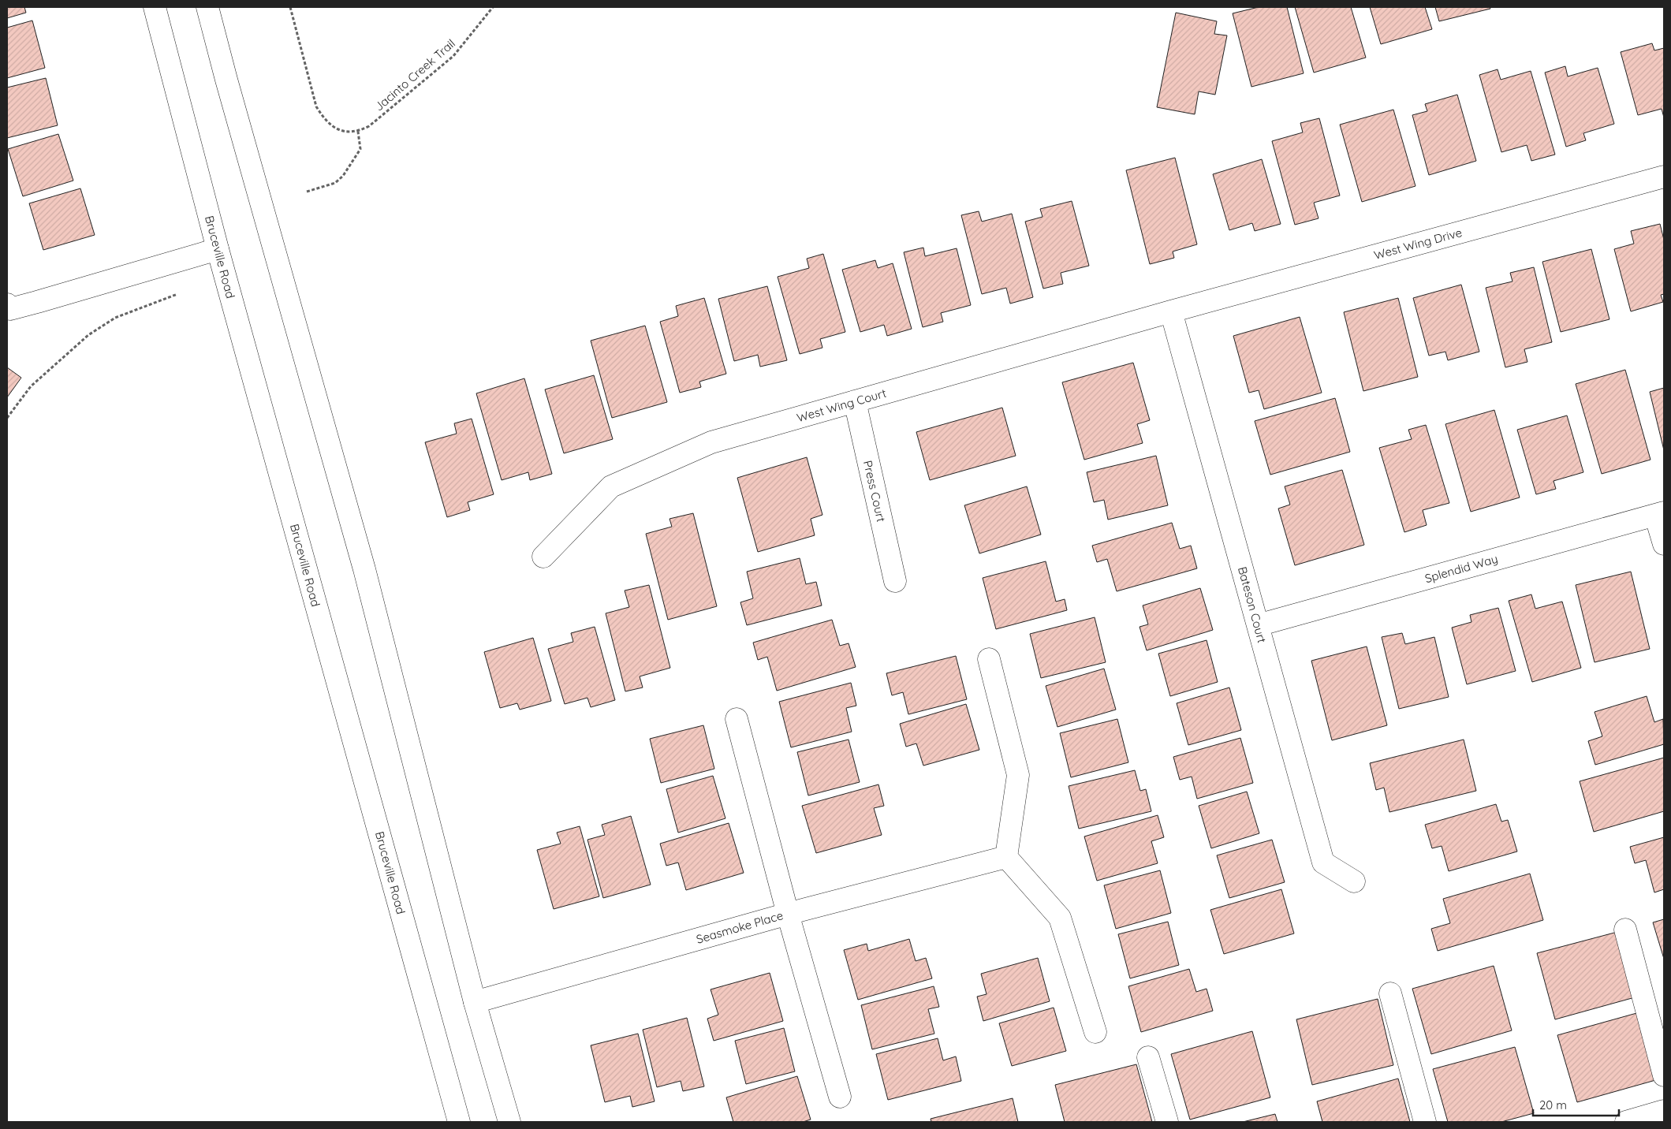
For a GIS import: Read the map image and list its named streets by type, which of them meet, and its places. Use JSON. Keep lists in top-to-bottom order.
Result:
{
  "streets": {
    "street": [
      "West Wing Drive",
      "Bruceville Road",
      "West Wing Court",
      "Press Court",
      "Splendid Way",
      "Bateson Court",
      "Seasmoke Place"
    ],
    "path": ["Jacinto Creek Trail"]
  },
  "crossings": [
    ["West Wing Drive", "West Wing Court"],
    ["West Wing Drive", "Bateson Court"],
    ["West Wing Court", "Press Court"],
    ["West Wing Court", "Bateson Court"],
    ["Splendid Way", "Bateson Court"]
  ],
  "scale_bar": "20 m"
}
